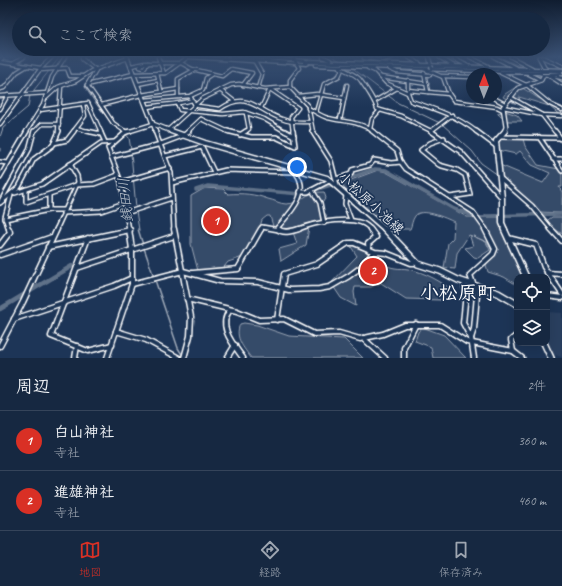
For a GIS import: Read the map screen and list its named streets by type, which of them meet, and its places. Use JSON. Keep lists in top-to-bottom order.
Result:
{
  "streets": {
    "main road": ["小松原小池線"]
  },
  "districts": ["小松原町"],
  "water": ["銭田川"],
  "north": "top",
  "page": {
    "search": "ここで検索",
    "pins": ["1", "2"],
    "heading": ["周辺", "2件"],
    "list": [
      {
        "mark": "1",
        "name": "白山神社",
        "note": "寺社",
        "value": "360 m"
      },
      {
        "mark": "2",
        "name": "進雄神社",
        "note": "寺社",
        "value": "460 m"
      }
    ],
    "nav": ["地図", "経路", "保存済み"]
  }
}
